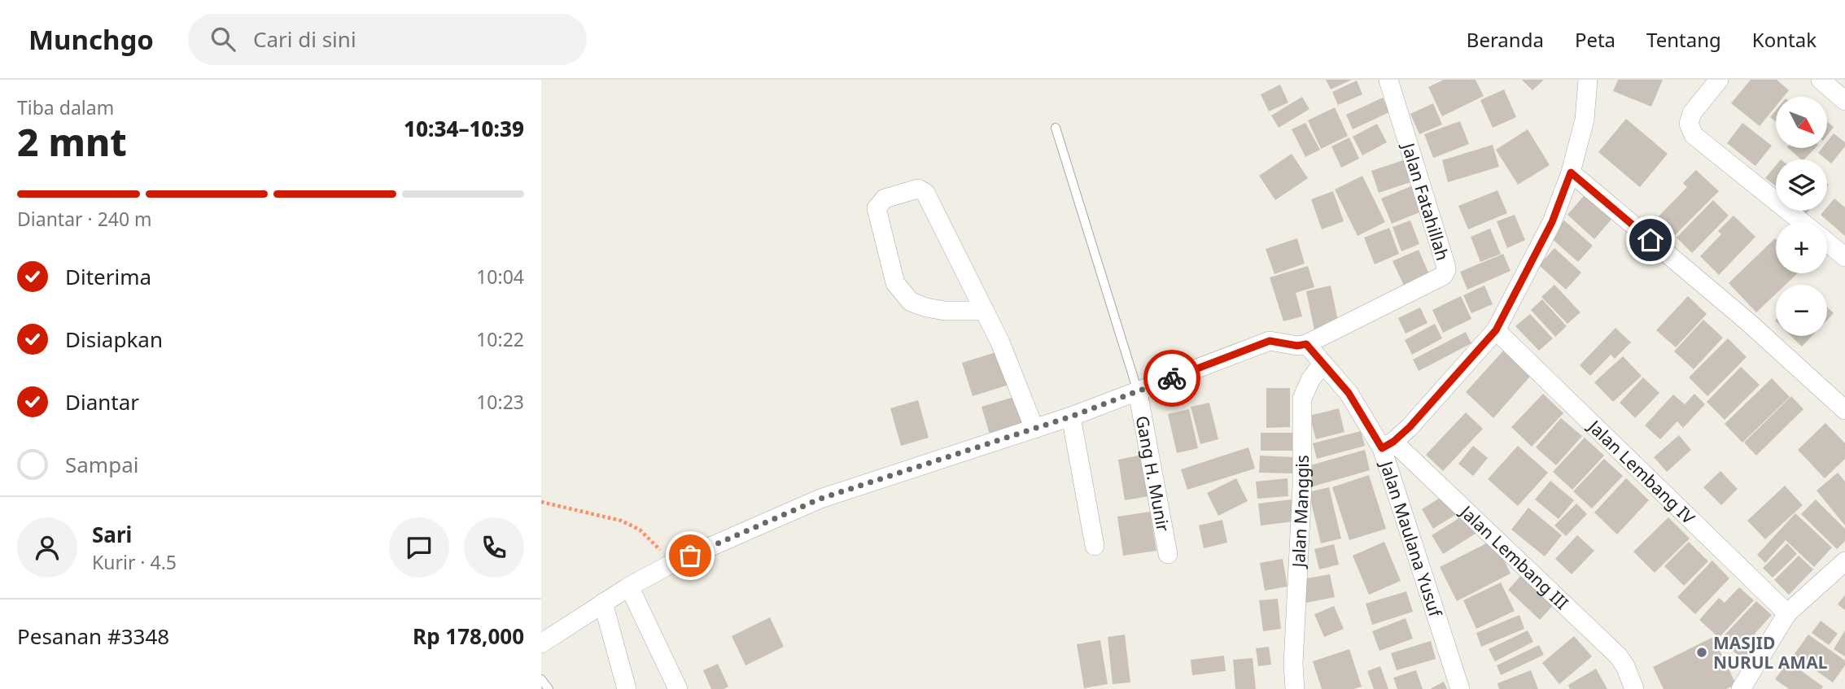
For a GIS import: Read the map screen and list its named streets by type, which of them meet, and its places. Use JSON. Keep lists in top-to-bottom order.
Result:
{
  "streets": {
    "street": [
      "Jalan Fatahillah",
      "Jalan Lembang IV",
      "Gang H. Munir",
      "Jalan Manggis",
      "Jalan Maulana Yusuf",
      "Jalan Lembang III"
    ]
  },
  "crossings": [
    ["Jalan Fatahillah", "Jalan Maulana Yusuf"],
    ["Jalan Manggis", "Jalan Maulana Yusuf"],
    ["Jalan Maulana Yusuf", "Jalan Lembang III"]
  ],
  "places": ["MASJID NURUL AMAL"],
  "north": "bottom right",
  "page": {
    "header": "Munchgo",
    "search": "Cari di sini",
    "nav": [
      "Beranda",
      "Peta",
      "Tentang",
      "Kontak"
    ],
    "heading": ["2 mnt", "Tiba dalam", "10:34–10:39"],
    "panel": [
      "Sari",
      "Kurir · 4.5",
      "Pesanan #3348",
      "Rp 178,000"
    ],
    "map_buttons": ["+", "−"],
    "bar": "Diantar · 240 m",
    "list": [
      ["Diterima", "10:04"],
      ["Disiapkan", "10:22"],
      ["Diantar", "10:23"],
      "Sampai"
    ]
  }
}
